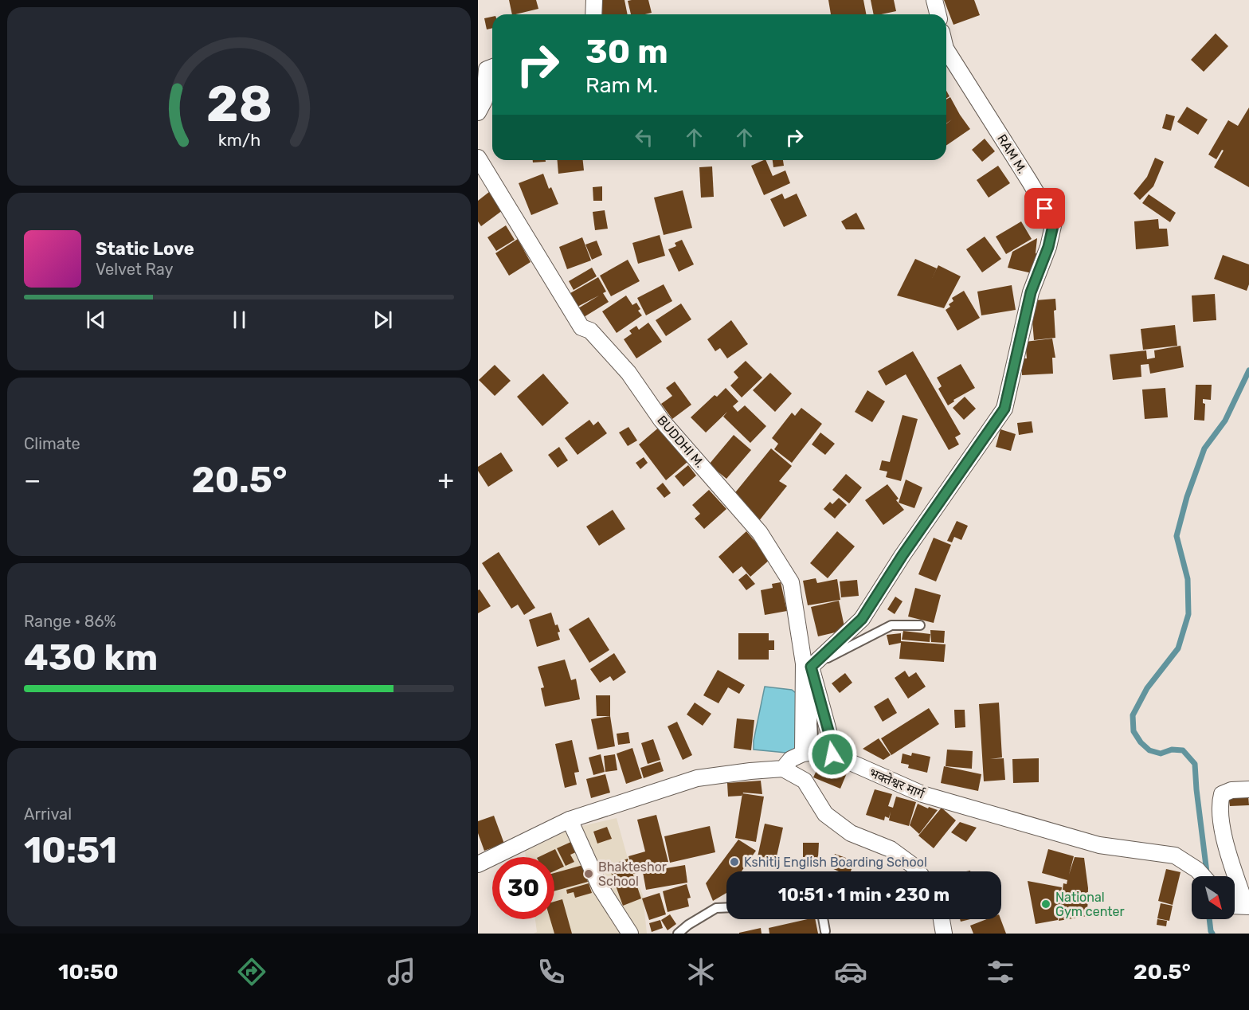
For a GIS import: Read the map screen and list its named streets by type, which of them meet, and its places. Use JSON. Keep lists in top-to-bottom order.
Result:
{
  "streets": {
    "street": ["RAM M.", "BUDDHI M.", "भक्तेश्वर मार्ग"]
  },
  "crossings": [
    ["BUDDHI M.", "भक्तेश्वर मार्ग"]
  ],
  "places": ["Kshitij English Boarding School", "Bhakteshor School", "National Gym center"],
  "north": "bottom right",
  "page": {
    "turn": ["30 m", "Ram M."],
    "song": ["Static Love", "Velvet Ray"],
    "tile": [
      "Climate",
      ["Range · 86%", "430 km"],
      ["Arrival", "10:51"]
    ],
    "heat": ["−", "20.5°", "+"],
    "limit": "30",
    "trip": "10:51 · 1 min · 230 m",
    "tabs": ["10:50", "20.5°"],
    "gauge": ["28", "km/h"]
  }
}
